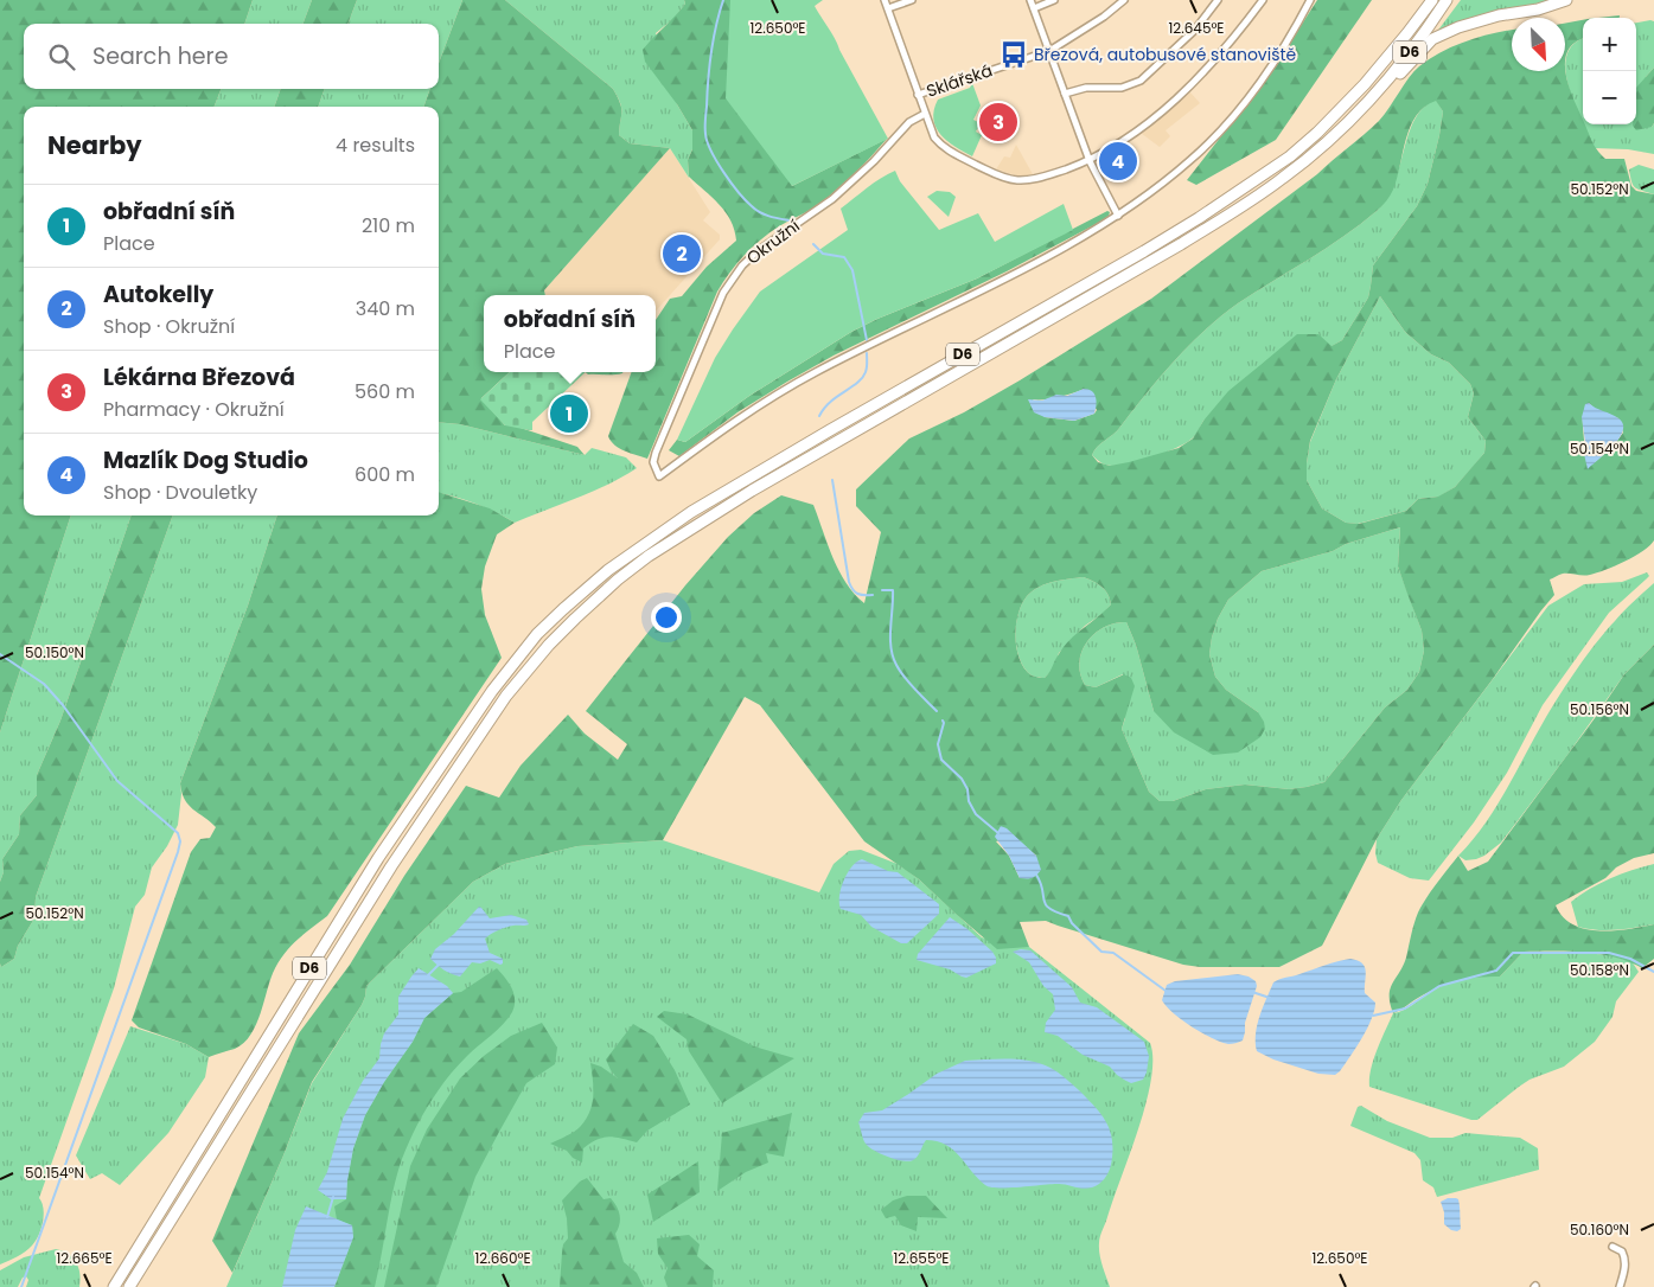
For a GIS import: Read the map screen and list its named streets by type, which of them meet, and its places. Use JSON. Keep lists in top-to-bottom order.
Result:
{
  "streets": {
    "highway": ["D6"],
    "street": ["Sklářská", "Okružní"]
  },
  "places": {
    "bus stop": ["Březová, autobusové stanoviště"]
  },
  "north": "bottom right",
  "page": {
    "map_buttons": ["+", "−"],
    "search": "Search here",
    "pins": [
      "3",
      "4",
      "2",
      "1"
    ],
    "heading": ["Nearby", "4 results"],
    "list": [
      {
        "mark": "1",
        "name": "obřadní síň",
        "note": "Place",
        "value": "210 m"
      },
      {
        "mark": "2",
        "name": "Autokelly",
        "note": "Shop · Okružní",
        "value": "340 m"
      },
      {
        "mark": "3",
        "name": "Lékárna Březová",
        "note": "Pharmacy · Okružní",
        "value": "560 m"
      },
      {
        "mark": "4",
        "name": "Mazlík Dog Studio",
        "note": "Shop · Dvouletky",
        "value": "600 m"
      }
    ],
    "popup": ["obřadní síň", "Place"]
  },
  "coordinates": [
    "12.650°E",
    "12.645°E",
    "50.152°N",
    "50.154°N",
    "50.150°N",
    "50.156°N",
    "50.158°N",
    "50.160°N",
    "12.665°E",
    "12.660°E",
    "12.655°E"
  ]
}
